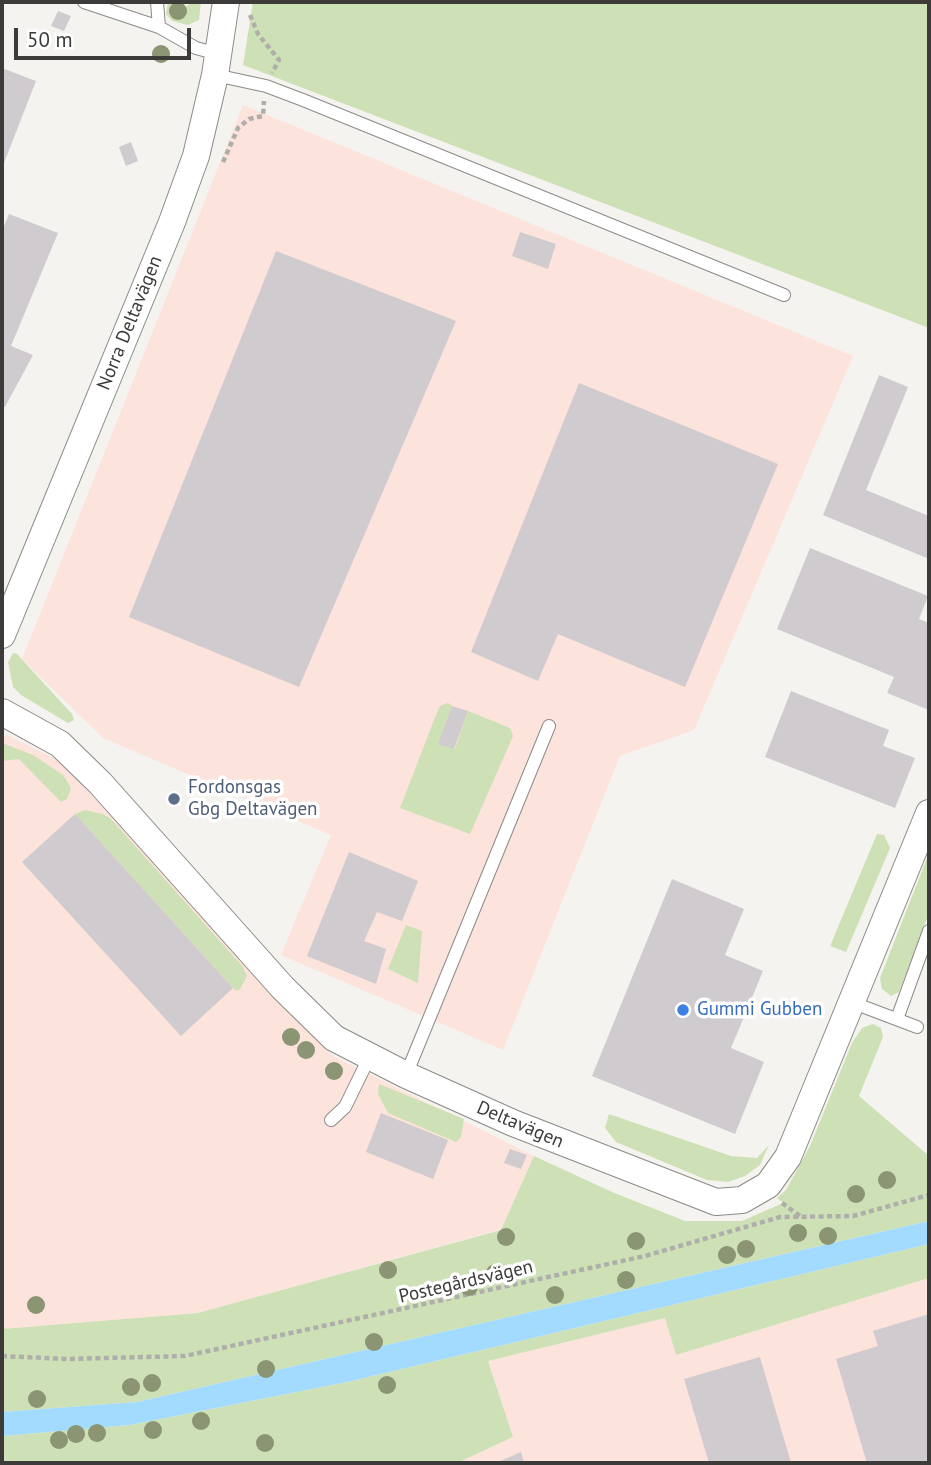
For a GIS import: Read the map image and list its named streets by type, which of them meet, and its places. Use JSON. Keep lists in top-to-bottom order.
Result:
{
  "streets": {
    "street": ["Norra Deltavägen", "Deltavägen"],
    "path": ["Postegårdsvägen"]
  },
  "places": ["Fordonsgas Gbg Deltavägen", "Gummi Gubben"],
  "scale_bar": "50 m"
}
